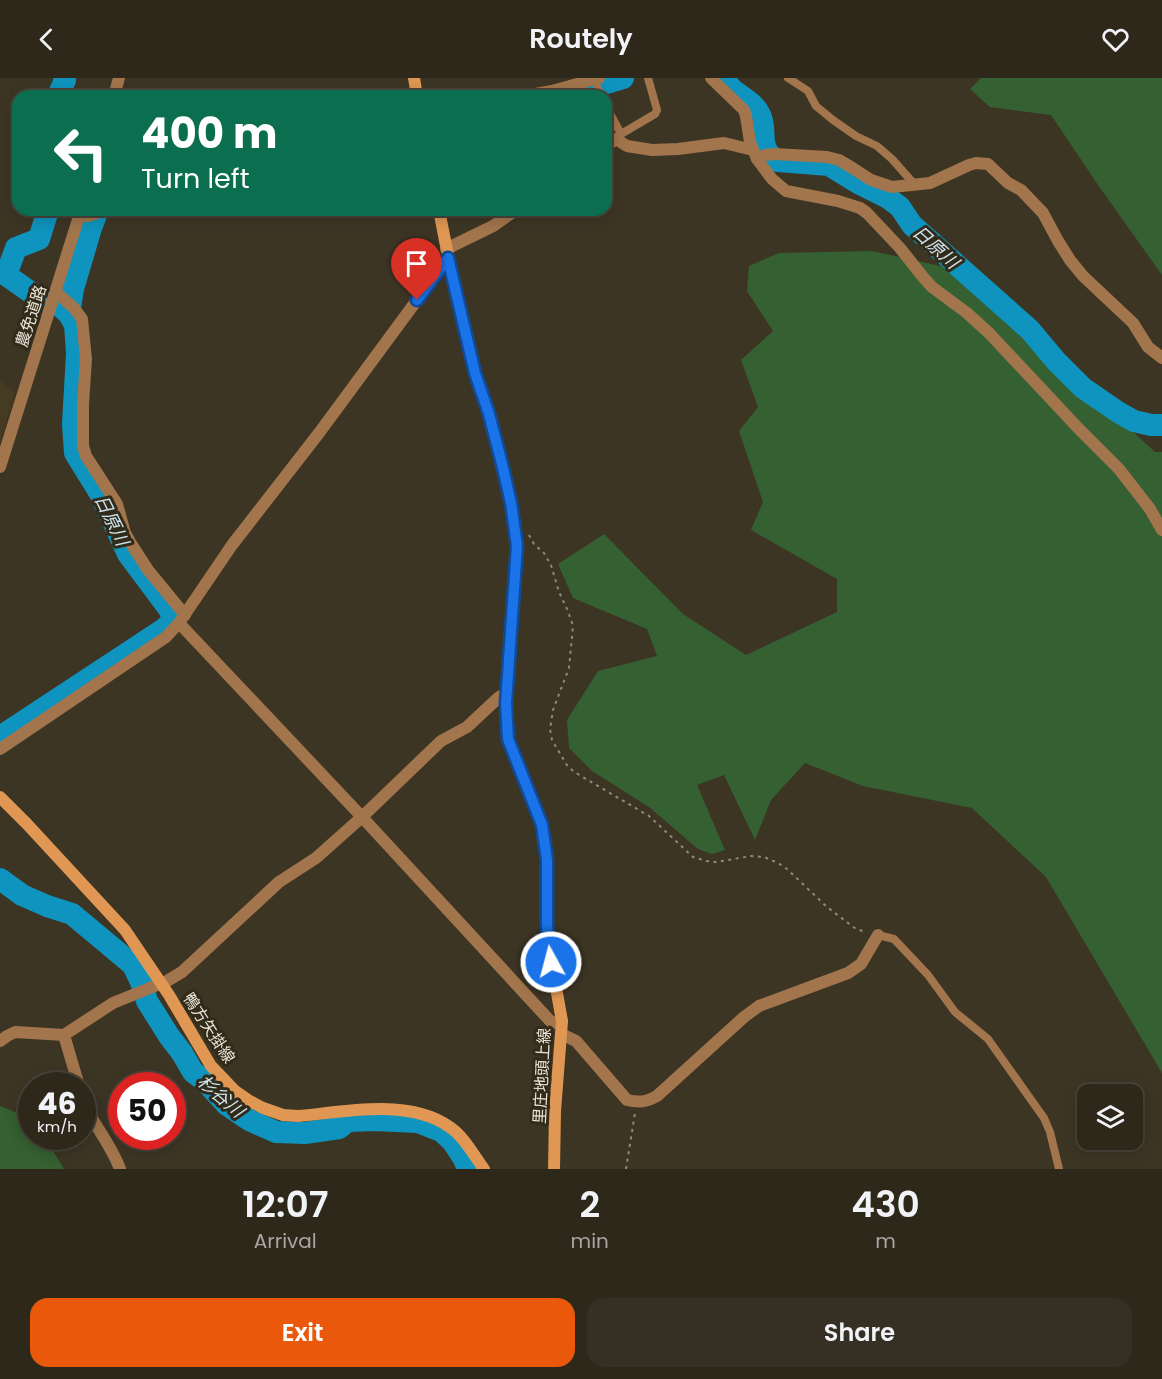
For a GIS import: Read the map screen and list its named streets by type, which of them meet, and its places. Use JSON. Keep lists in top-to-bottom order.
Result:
{
  "streets": {
    "main road": ["鴨方矢掛線", "里庄地頭上線"],
    "street": ["農免道路"]
  },
  "water": ["日原川", "杉谷川"],
  "page": {
    "header": "Routely",
    "turn": ["400 m", "Turn left"],
    "speed": "46 km/h",
    "limit": "50",
    "eta": [
      "12:07",
      "Arrival",
      "2",
      "min",
      "430",
      "m"
    ],
    "buttons": ["Exit", "Share"]
  }
}
